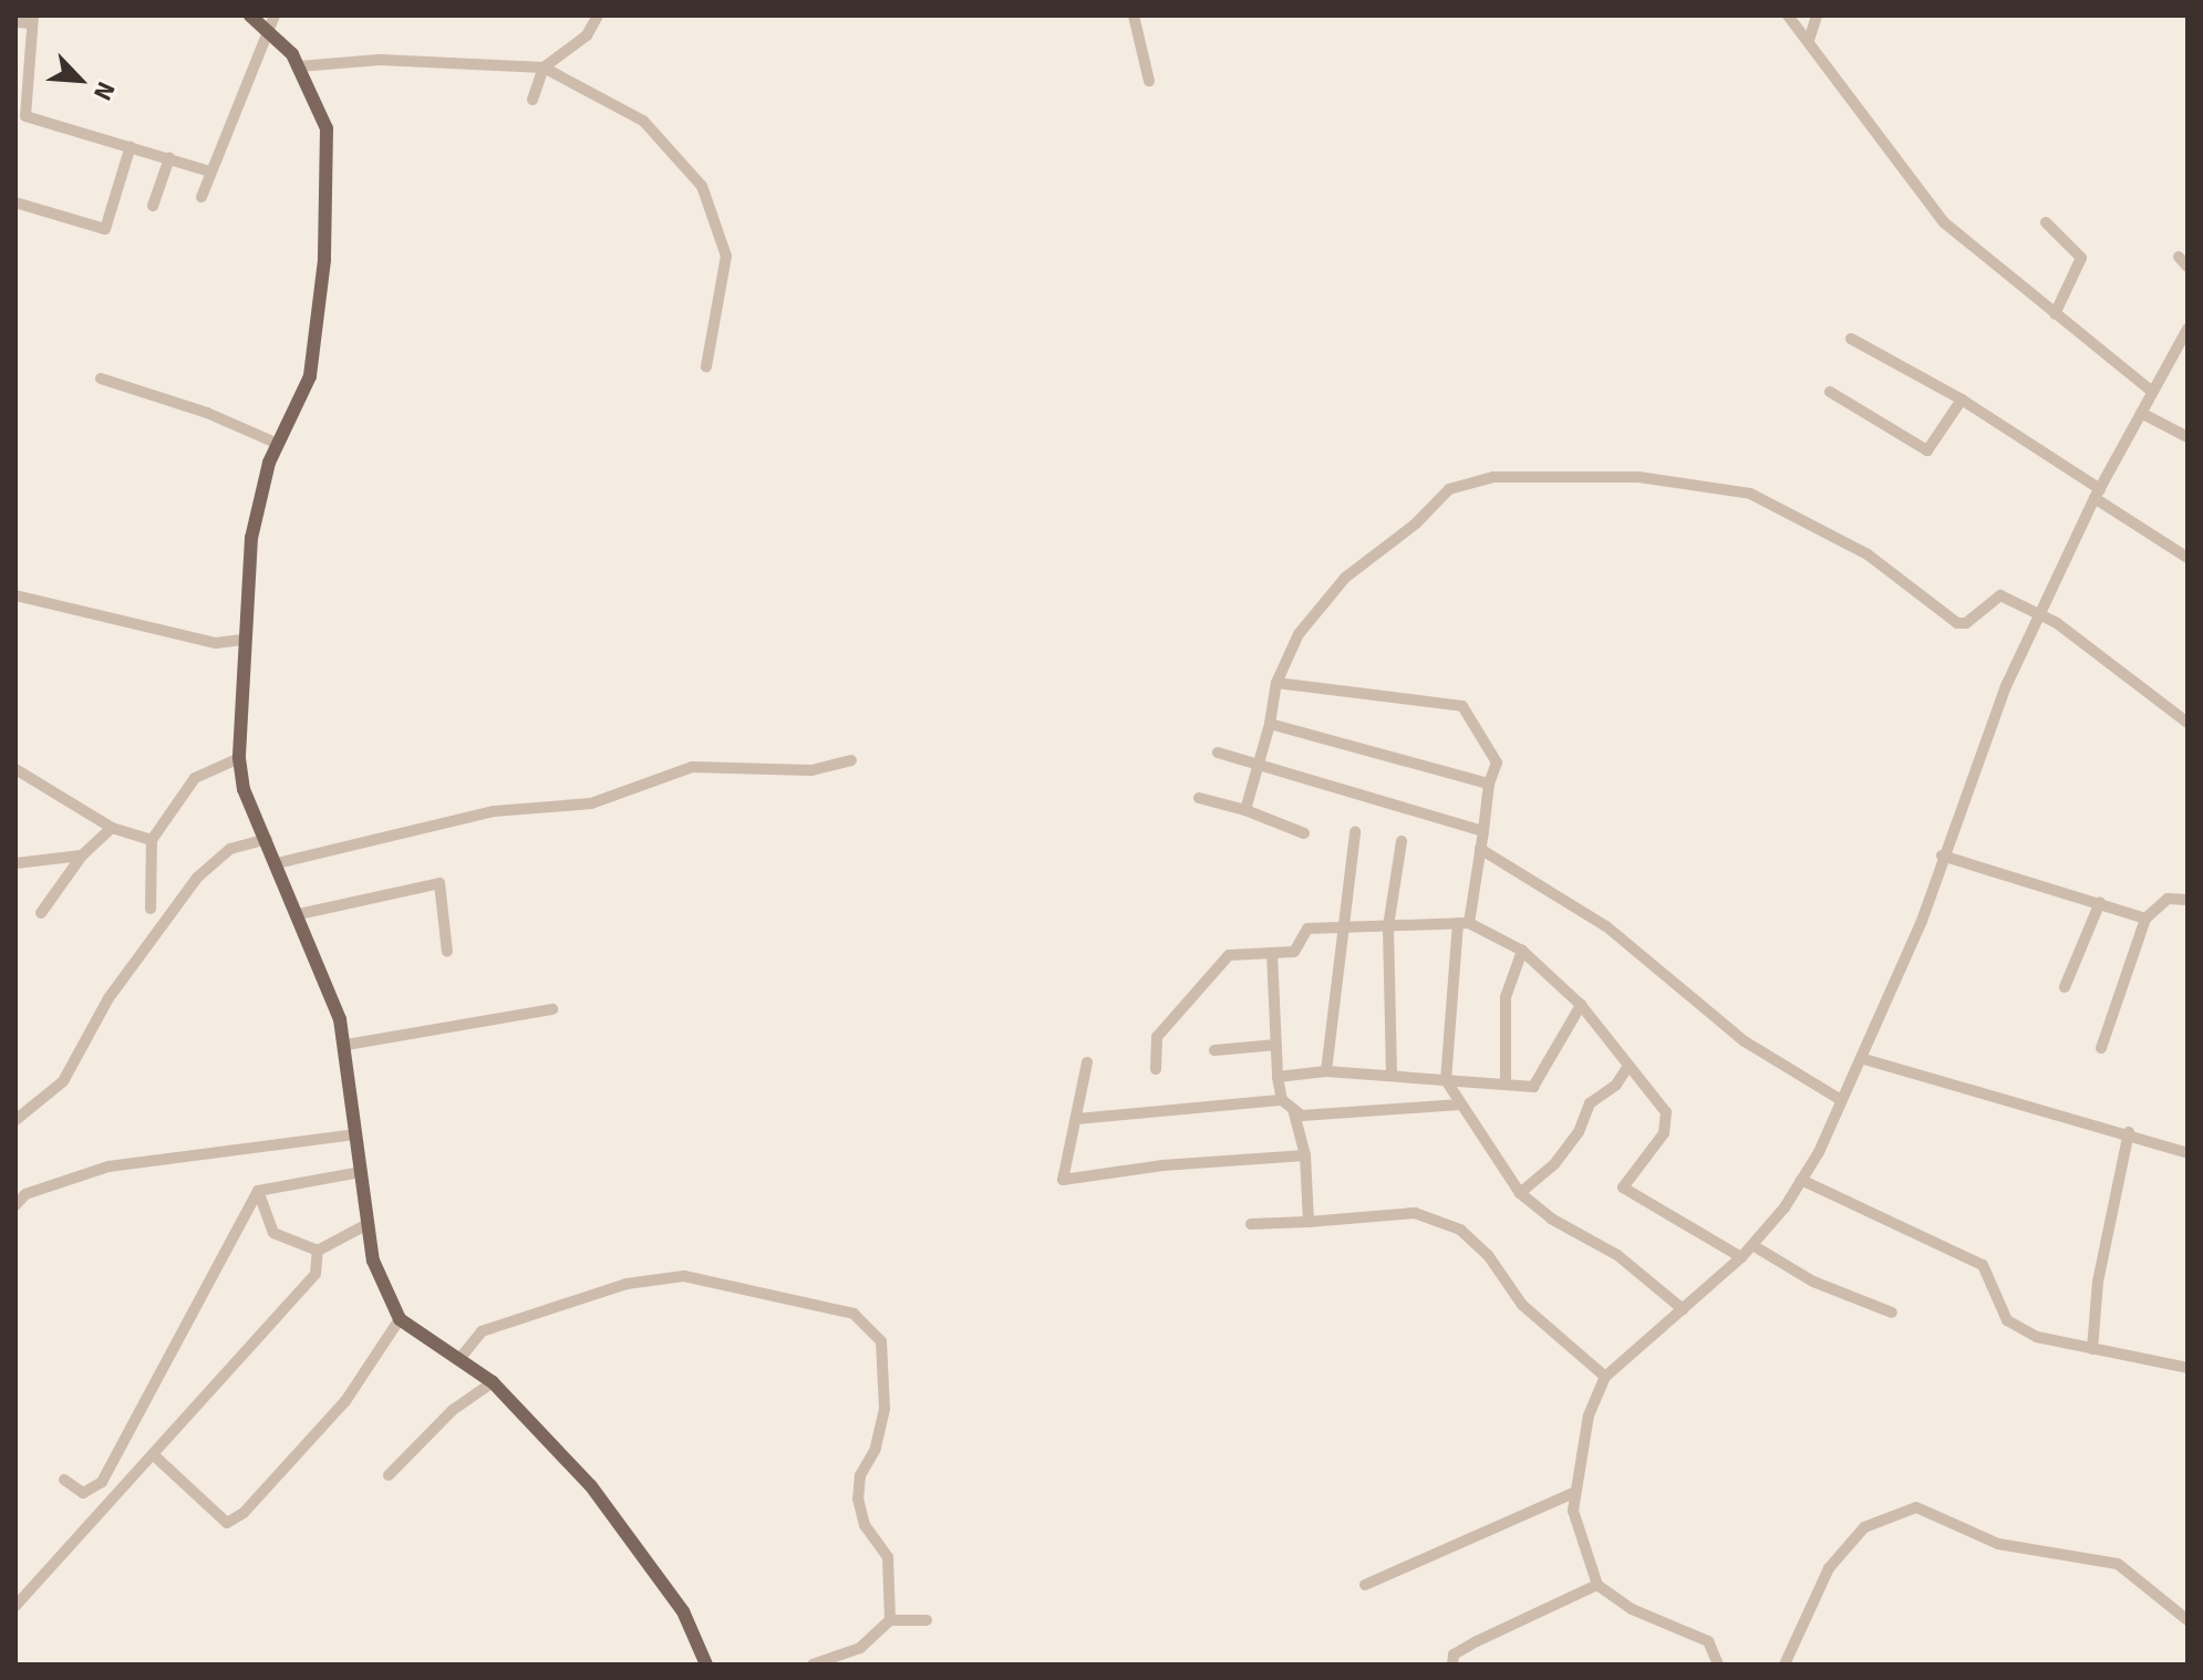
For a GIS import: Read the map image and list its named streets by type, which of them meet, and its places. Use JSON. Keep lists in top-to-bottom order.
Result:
{
  "north": "bottom right"
}
